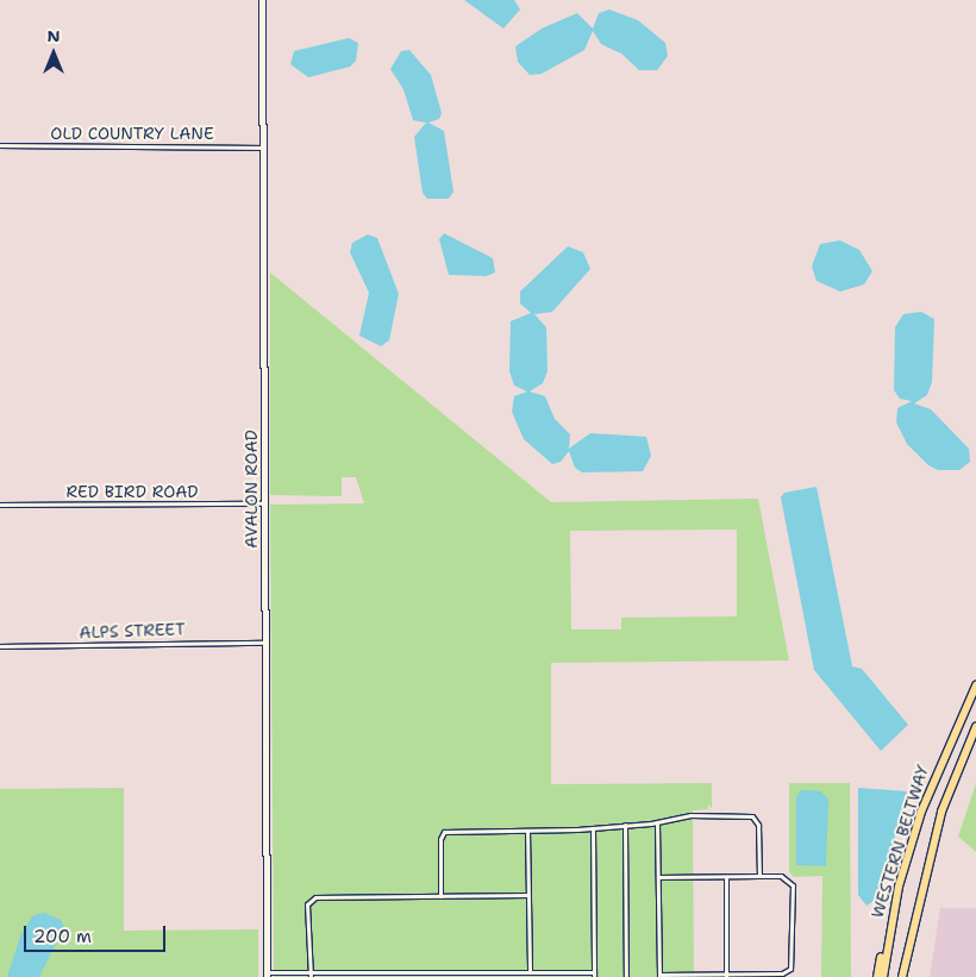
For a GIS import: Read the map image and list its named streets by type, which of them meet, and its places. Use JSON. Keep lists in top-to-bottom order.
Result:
{
  "streets": {
    "highway": ["WESTERN BELTWAY"],
    "main road": ["AVALON ROAD"],
    "street": ["OLD COUNTRY LANE", "RED BIRD ROAD", "ALPS STREET"]
  },
  "crossings": [
    ["OLD COUNTRY LANE", "AVALON ROAD"],
    ["AVALON ROAD", "RED BIRD ROAD"],
    ["AVALON ROAD", "ALPS STREET"]
  ],
  "scale_bar": "200 m",
  "north": "top"
}
